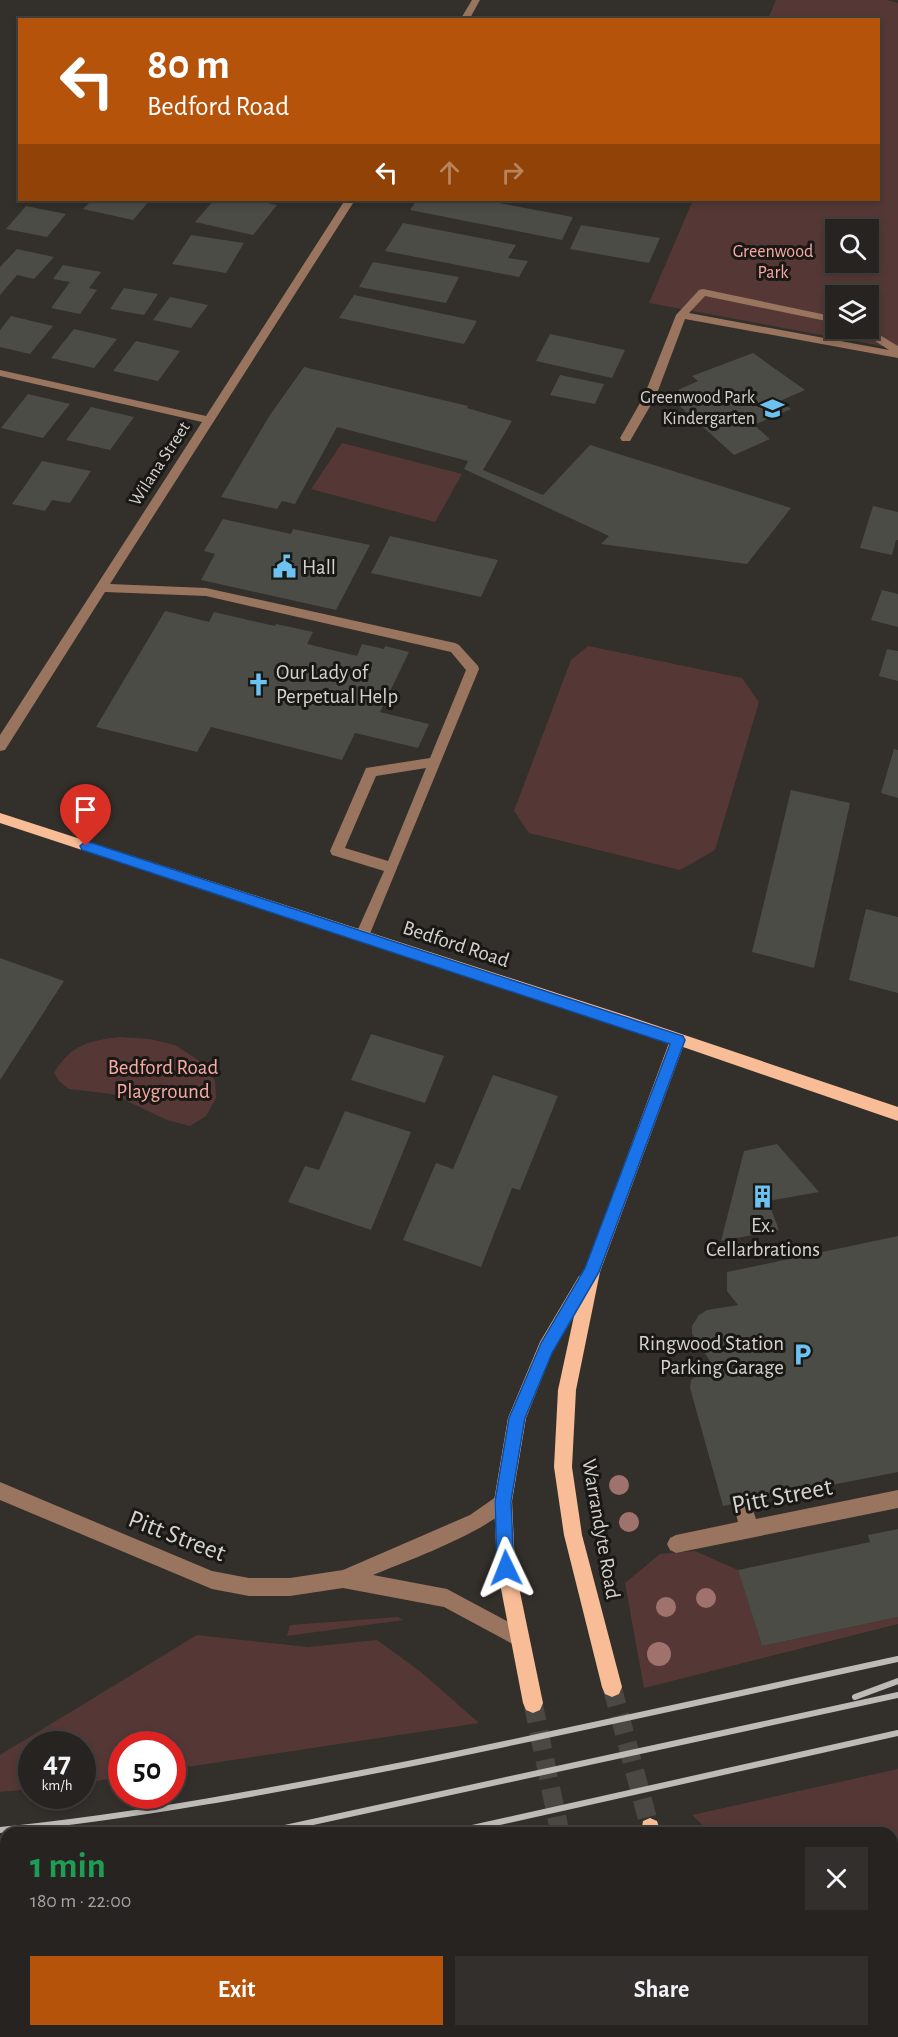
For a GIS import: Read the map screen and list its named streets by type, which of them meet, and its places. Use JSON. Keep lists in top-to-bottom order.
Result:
{
  "streets": {
    "main road": ["Bedford Road", "Warrandyte Road"],
    "street": ["Wilana Street", "Pitt Street"]
  },
  "crossings": [
    ["Bedford Road", "Warrandyte Road"],
    ["Pitt Street", "Warrandyte Road"]
  ],
  "parks": ["Greenwood Park", "Bedford Road Playground"],
  "places": {
    "school or university": ["Greenwood Park Kindergarten"],
    "public building": ["Hall"],
    "church": ["Our Lady of Perpetual Help"],
    "building": ["Ex. Cellarbrations"],
    "parking": ["Ringwood Station Parking Garage"]
  },
  "page": {
    "turn": ["80 m", "Bedford Road"],
    "speed": "47 km/h",
    "limit": "50",
    "heading": ["1 min", "180 m · 22:00"],
    "buttons": ["Exit", "Share"]
  }
}
